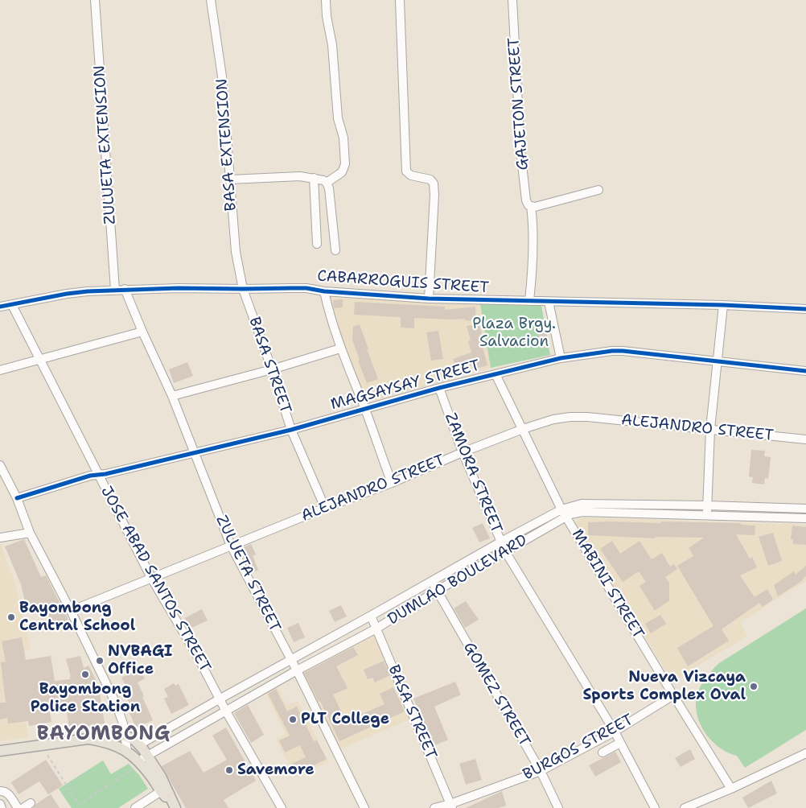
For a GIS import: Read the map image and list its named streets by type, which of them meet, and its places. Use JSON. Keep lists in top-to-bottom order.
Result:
{
  "streets": {
    "street": [
      "GAJETON STREET",
      "ZULUETA EXTENSION",
      "BASA EXTENSION",
      "CABARROGUIS STREET",
      "BASA STREET",
      "MAGSAYSAY STREET",
      "ALEJANDRO STREET",
      "ZAMORA STREET",
      "ZULUETA STREET",
      "JOSE ABAD SANTOS STREET",
      "DUMLAO BOULEVARD",
      "MABINI STREET",
      "GOMEZ STREET",
      "BURGOS STREET"
    ]
  },
  "crossings": [
    ["GAJETON STREET", "CABARROGUIS STREET"],
    ["ZULUETA EXTENSION", "CABARROGUIS STREET"],
    ["BASA EXTENSION", "CABARROGUIS STREET"],
    ["BASA EXTENSION", "BASA STREET"],
    ["CABARROGUIS STREET", "BASA STREET"],
    ["CABARROGUIS STREET", "ZULUETA STREET"],
    ["CABARROGUIS STREET", "JOSE ABAD SANTOS STREET"],
    ["BASA STREET", "MAGSAYSAY STREET"],
    ["BASA STREET", "ALEJANDRO STREET"],
    ["BASA STREET", "DUMLAO BOULEVARD"],
    ["BASA STREET", "BURGOS STREET"],
    ["MAGSAYSAY STREET", "ZAMORA STREET"],
    ["MAGSAYSAY STREET", "ZULUETA STREET"],
    ["MAGSAYSAY STREET", "JOSE ABAD SANTOS STREET"],
    ["MAGSAYSAY STREET", "MABINI STREET"],
    ["ALEJANDRO STREET", "ZAMORA STREET"],
    ["ALEJANDRO STREET", "ZULUETA STREET"],
    ["ALEJANDRO STREET", "JOSE ABAD SANTOS STREET"],
    ["ALEJANDRO STREET", "MABINI STREET"],
    ["ZAMORA STREET", "DUMLAO BOULEVARD"],
    ["ZAMORA STREET", "BURGOS STREET"],
    ["ZULUETA STREET", "DUMLAO BOULEVARD"],
    ["JOSE ABAD SANTOS STREET", "DUMLAO BOULEVARD"],
    ["DUMLAO BOULEVARD", "MABINI STREET"],
    ["DUMLAO BOULEVARD", "GOMEZ STREET"],
    ["MABINI STREET", "BURGOS STREET"],
    ["GOMEZ STREET", "BURGOS STREET"]
  ],
  "districts": ["BAYOMBONG"],
  "parks": ["Plaza Brgy. Salvacion"],
  "places": [
    "Bayombong Central School",
    "NVBAGI Office",
    "Bayombong Police Station",
    "Nueva Vizcaya Sports Complex Oval",
    "PLT College",
    "Savemore"
  ]
}
